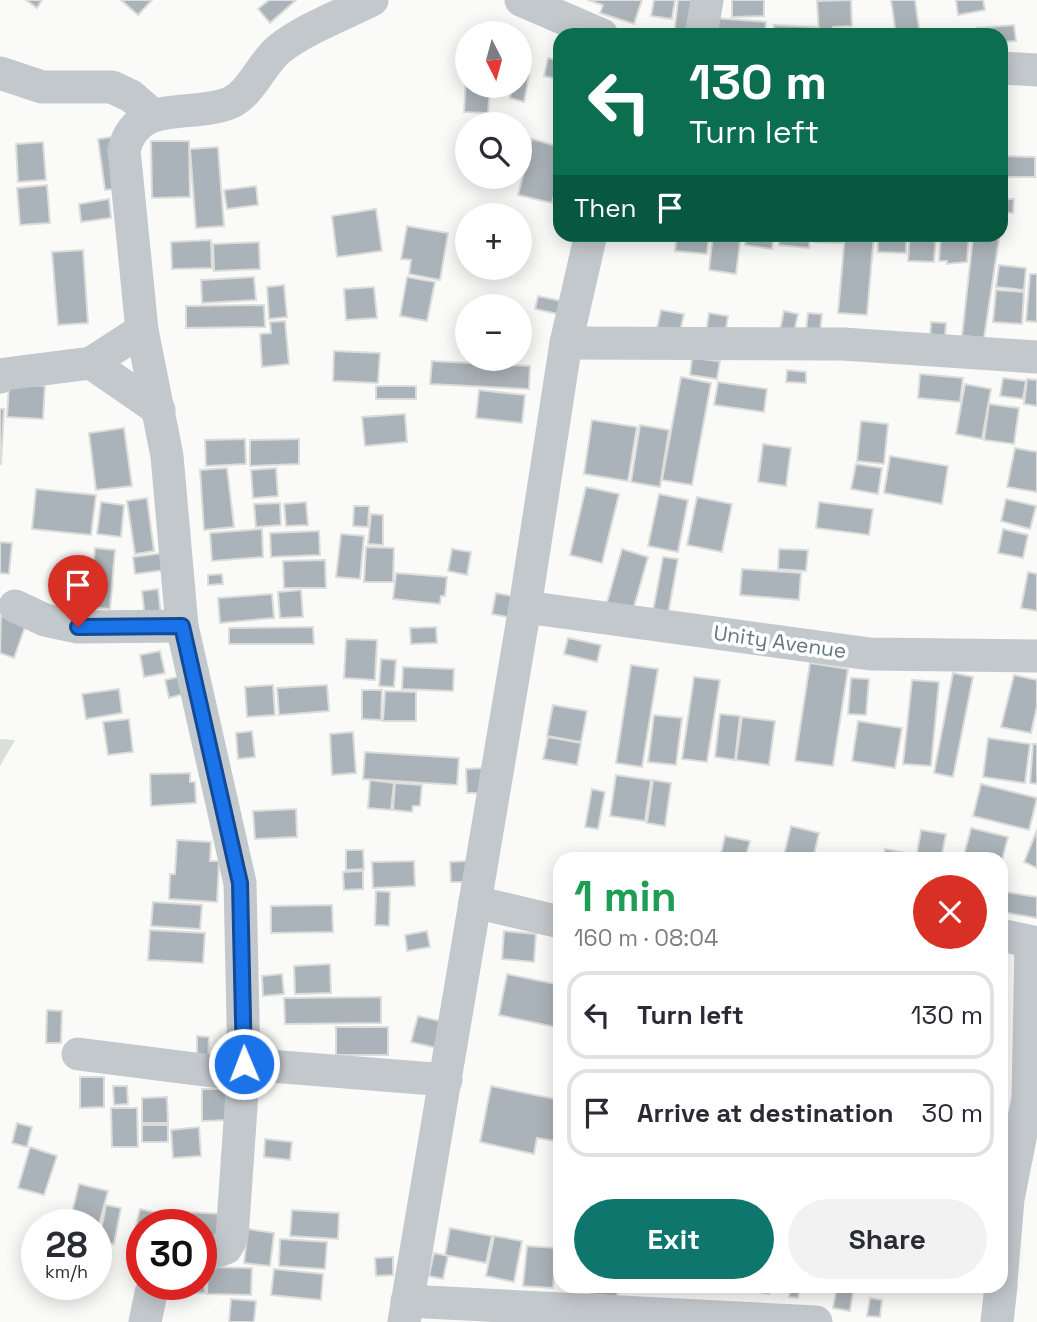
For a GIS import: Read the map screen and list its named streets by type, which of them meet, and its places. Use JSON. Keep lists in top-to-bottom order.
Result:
{
  "streets": {
    "street": ["Unity Avenue"]
  },
  "north": "bottom",
  "page": {
    "map_buttons": ["+", "−"],
    "turn": ["130 m", "Turn left"],
    "then": "Then",
    "heading": ["1 min", "160 m · 08:04"],
    "list": [
      {
        "name": "Turn left",
        "value": "130 m"
      },
      {
        "name": "Arrive at destination",
        "value": "30 m"
      }
    ],
    "buttons": ["Exit", "Share"],
    "speed": "28 km/h",
    "limit": "30"
  }
}
